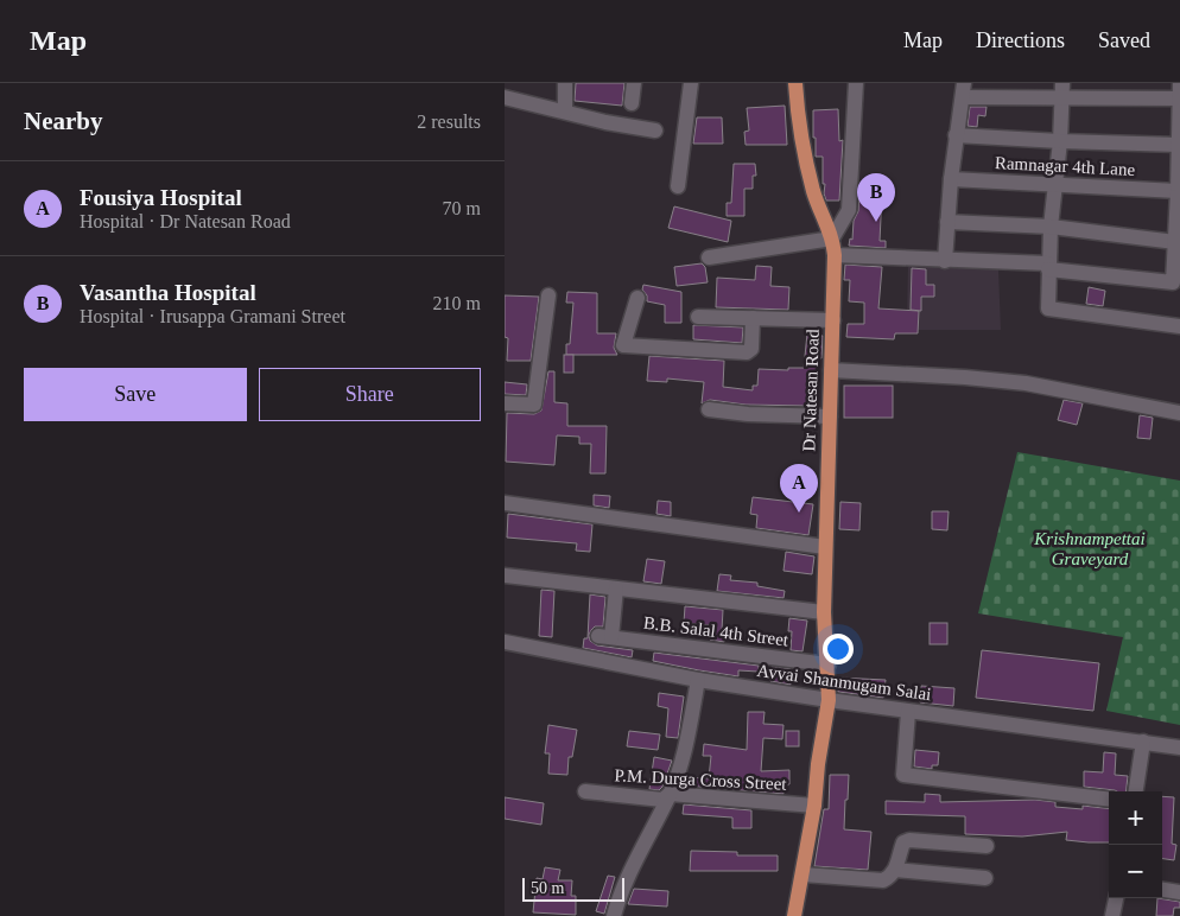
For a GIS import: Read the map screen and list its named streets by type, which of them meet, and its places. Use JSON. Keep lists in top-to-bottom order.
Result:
{
  "streets": {
    "main road": ["Dr Natesan Road"],
    "street": [
      "Ramnagar 4th Lane",
      "B.B. Salal 4th Street",
      "Avvai Shanmugam Salai",
      "P.M. Durga Cross Street"
    ]
  },
  "crossings": [
    ["Dr Natesan Road", "B.B. Salal 4th Street"],
    ["Dr Natesan Road", "Avvai Shanmugam Salai"],
    ["Dr Natesan Road", "P.M. Durga Cross Street"]
  ],
  "parks": ["Krishnampettai Graveyard"],
  "scale_bar": "50 m",
  "page": {
    "header": "Map",
    "nav": ["Map", "Directions", "Saved"],
    "heading": ["Nearby", "2 results"],
    "list": [
      {
        "mark": "A",
        "name": "Fousiya Hospital",
        "note": "Hospital · Dr Natesan Road",
        "value": "70 m"
      },
      {
        "mark": "B",
        "name": "Vasantha Hospital",
        "note": "Hospital · Irusappa Gramani Street",
        "value": "210 m"
      }
    ],
    "pins": ["B", "A"],
    "buttons": ["Save", "Share"],
    "map_buttons": ["+", "−"],
    "scale": "50 m"
  }
}
